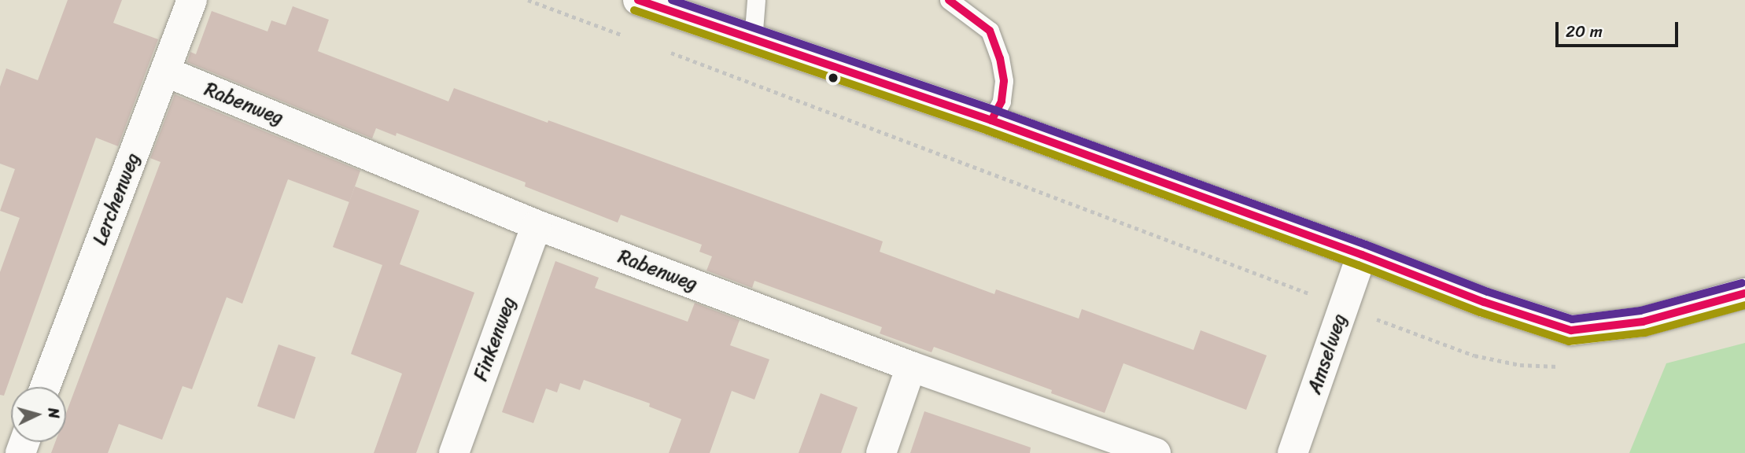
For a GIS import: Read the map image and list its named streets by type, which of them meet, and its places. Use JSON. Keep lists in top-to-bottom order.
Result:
{
  "streets": {
    "street": [
      "Rabenweg",
      "Lerchenweg",
      "Finkenweg",
      "Amselweg"
    ]
  },
  "crossings": [
    ["Rabenweg", "Lerchenweg"],
    ["Rabenweg", "Finkenweg"]
  ],
  "scale_bar": "20 m",
  "north": "right"
}
